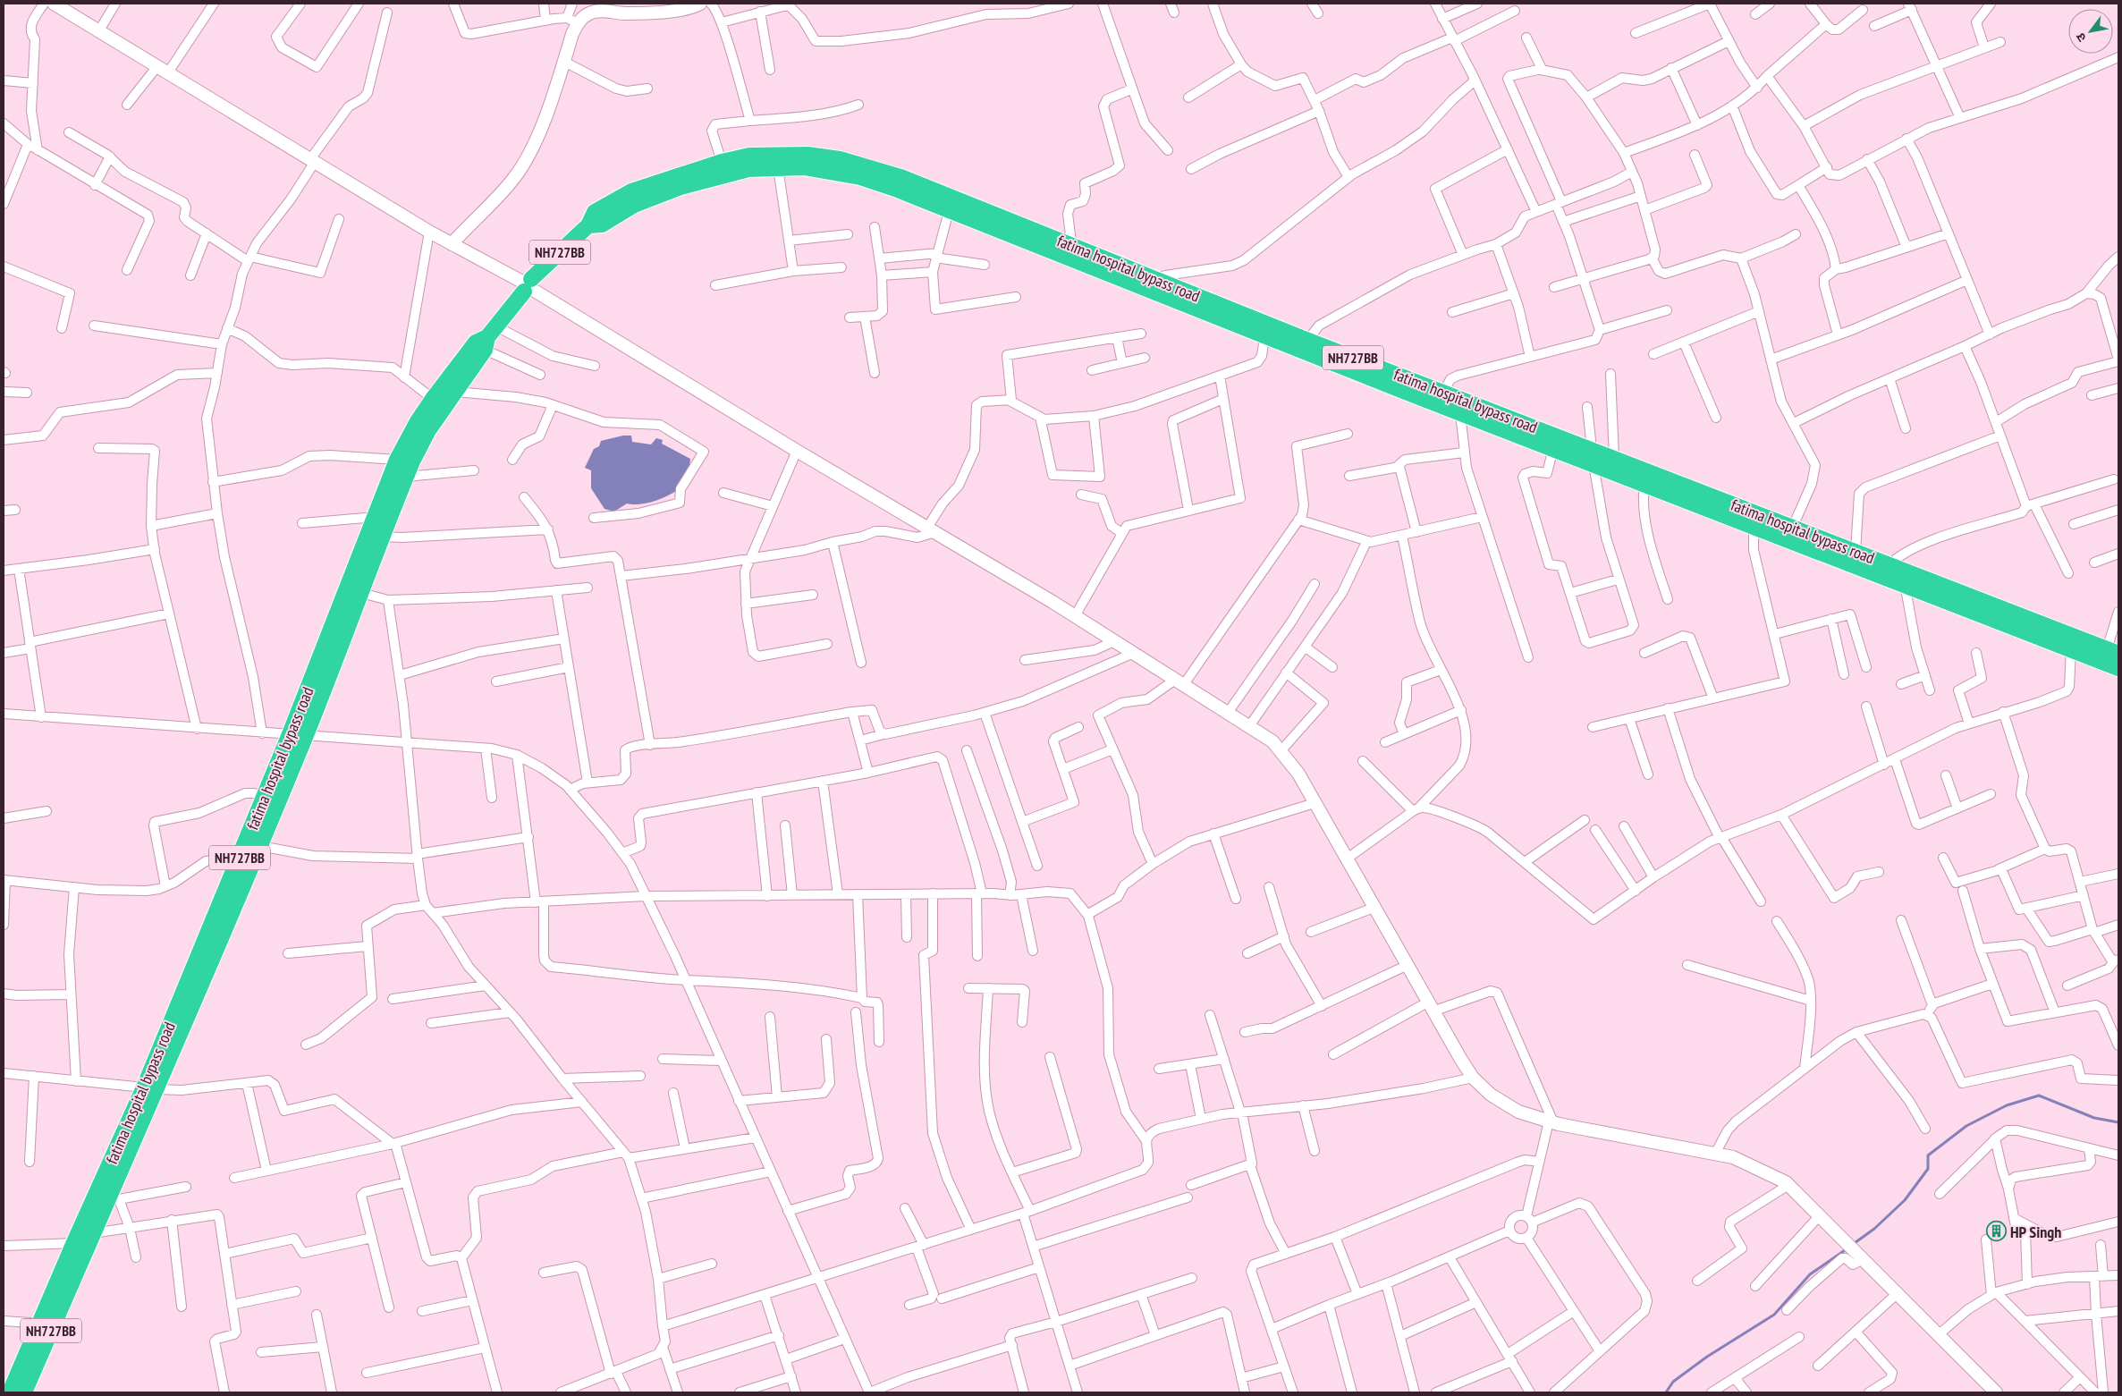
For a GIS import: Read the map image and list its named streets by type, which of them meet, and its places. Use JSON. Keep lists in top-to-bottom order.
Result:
{
  "streets": {
    "highway": ["NH727BB", "fatima hospital bypass road"]
  },
  "places": {
    "building": ["HP Singh"]
  },
  "north": "bottom left"
}
